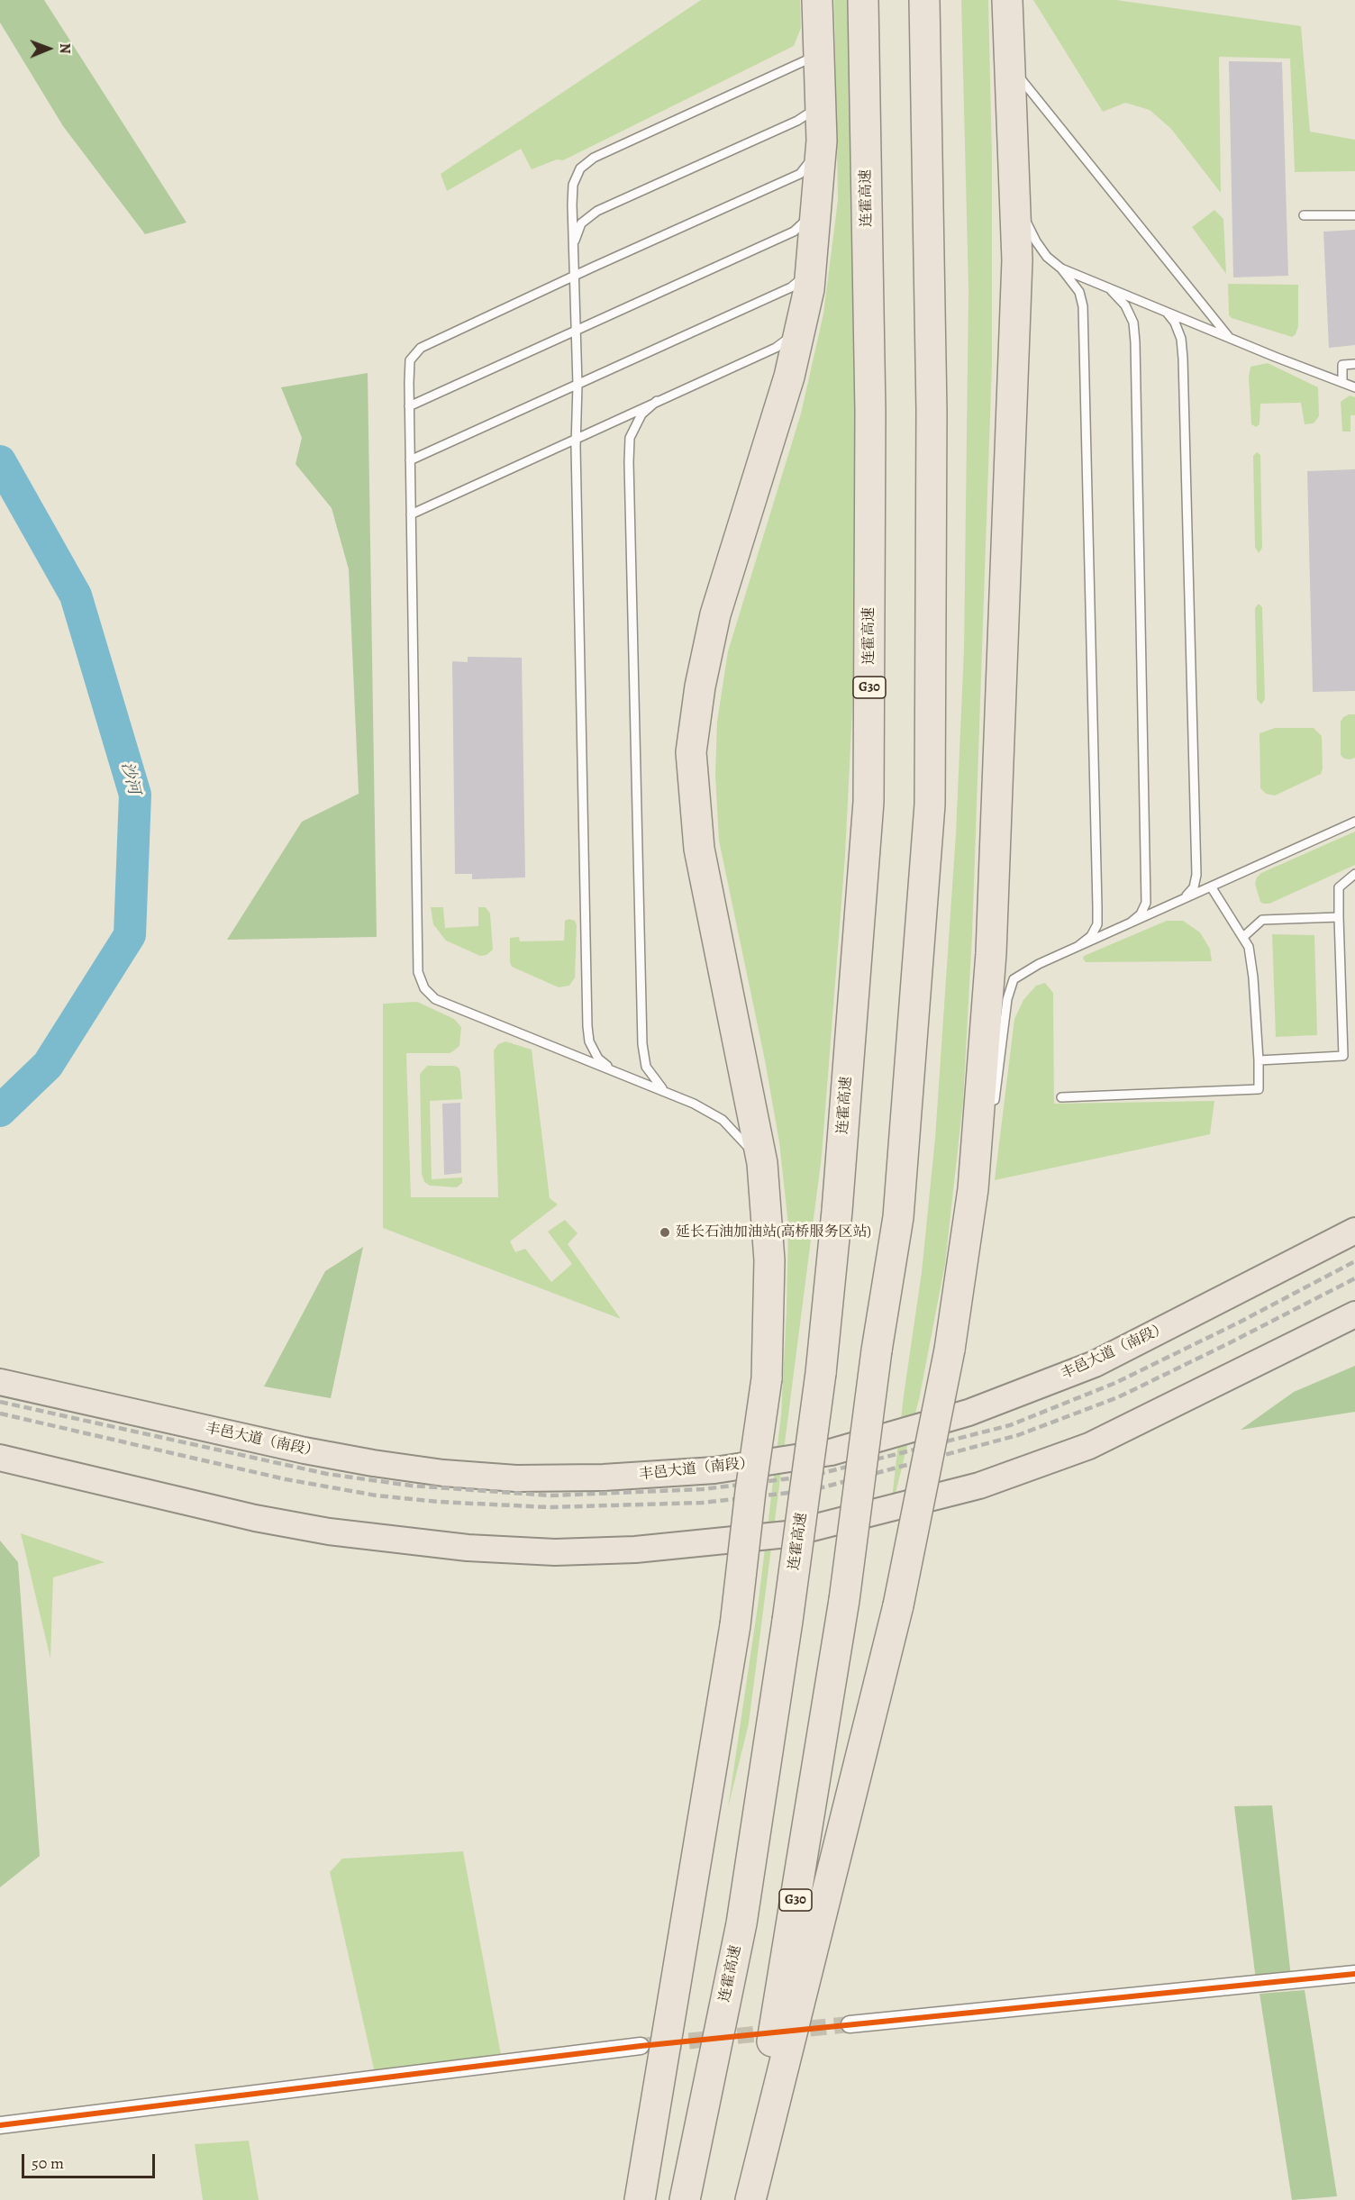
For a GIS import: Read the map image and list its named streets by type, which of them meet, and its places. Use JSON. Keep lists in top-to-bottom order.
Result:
{
  "streets": {
    "highway": ["连霍高速", "G30"],
    "main road": ["丰邑大道（南段）"]
  },
  "water": ["沙河"],
  "places": ["延长石油加油站(高桥服务区站)"],
  "scale_bar": "50 m",
  "north": "right"
}
